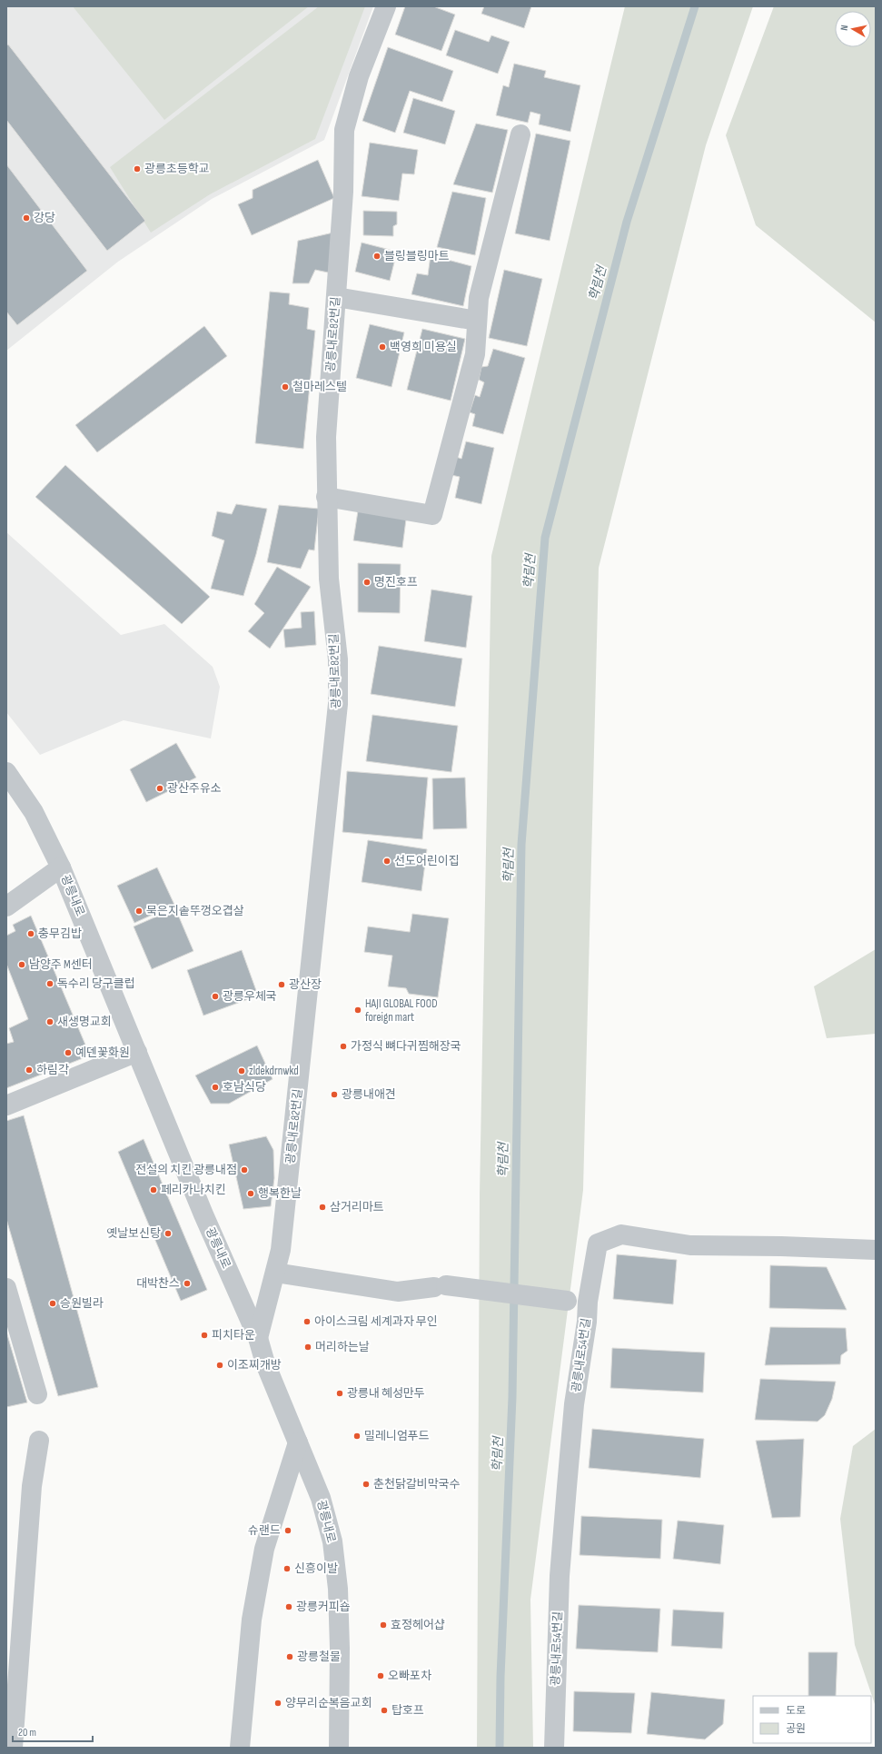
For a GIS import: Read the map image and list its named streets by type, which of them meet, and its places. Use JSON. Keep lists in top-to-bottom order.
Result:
{
  "streets": {
    "street": ["광릉내로82번길", "광릉내로", "광릉내로54번길"]
  },
  "crossings": [
    ["광릉내로82번길", "광릉내로"]
  ],
  "water": ["학림천"],
  "places": [
    "광릉초등학교",
    "강당",
    "블링블링마트",
    "백영희 미용실",
    "철마레스텔",
    "명진호프",
    "광산주유소",
    "선도어린이집",
    "묵은지솥뚜껑오겹살",
    "충무김밥",
    "남양주 M센터",
    "독수리 당구클럽",
    "광산장",
    "광릉우체국",
    "HAJI GLOBAL FOOD foreign mart",
    "새생명교회",
    "가정식 뼈다귀찜해장국",
    "예덴꽃화원",
    "하림각",
    "zldekdrnwkd",
    "호남식당",
    "광릉내애견",
    "전설의 치킨 광릉내점",
    "페리카나치킨",
    "행복한날",
    "삼거리마트",
    "옛날보신탕",
    "대박찬스",
    "승원빌라",
    "아이스크림 세계과자 무인",
    "피치타운",
    "머리하는날",
    "이조찌개방",
    "광릉내 혜성만두",
    "밀레니엄푸드",
    "춘천닭갈비막국수",
    "슈랜드",
    "신흥이발",
    "광릉커피숍",
    "효정헤어샵",
    "광릉철물",
    "오빠포차",
    "양무리순복음교회",
    "탑호프"
  ],
  "legend": ["도로", "공원"],
  "scale_bar": "20 m",
  "north": "left"
}
